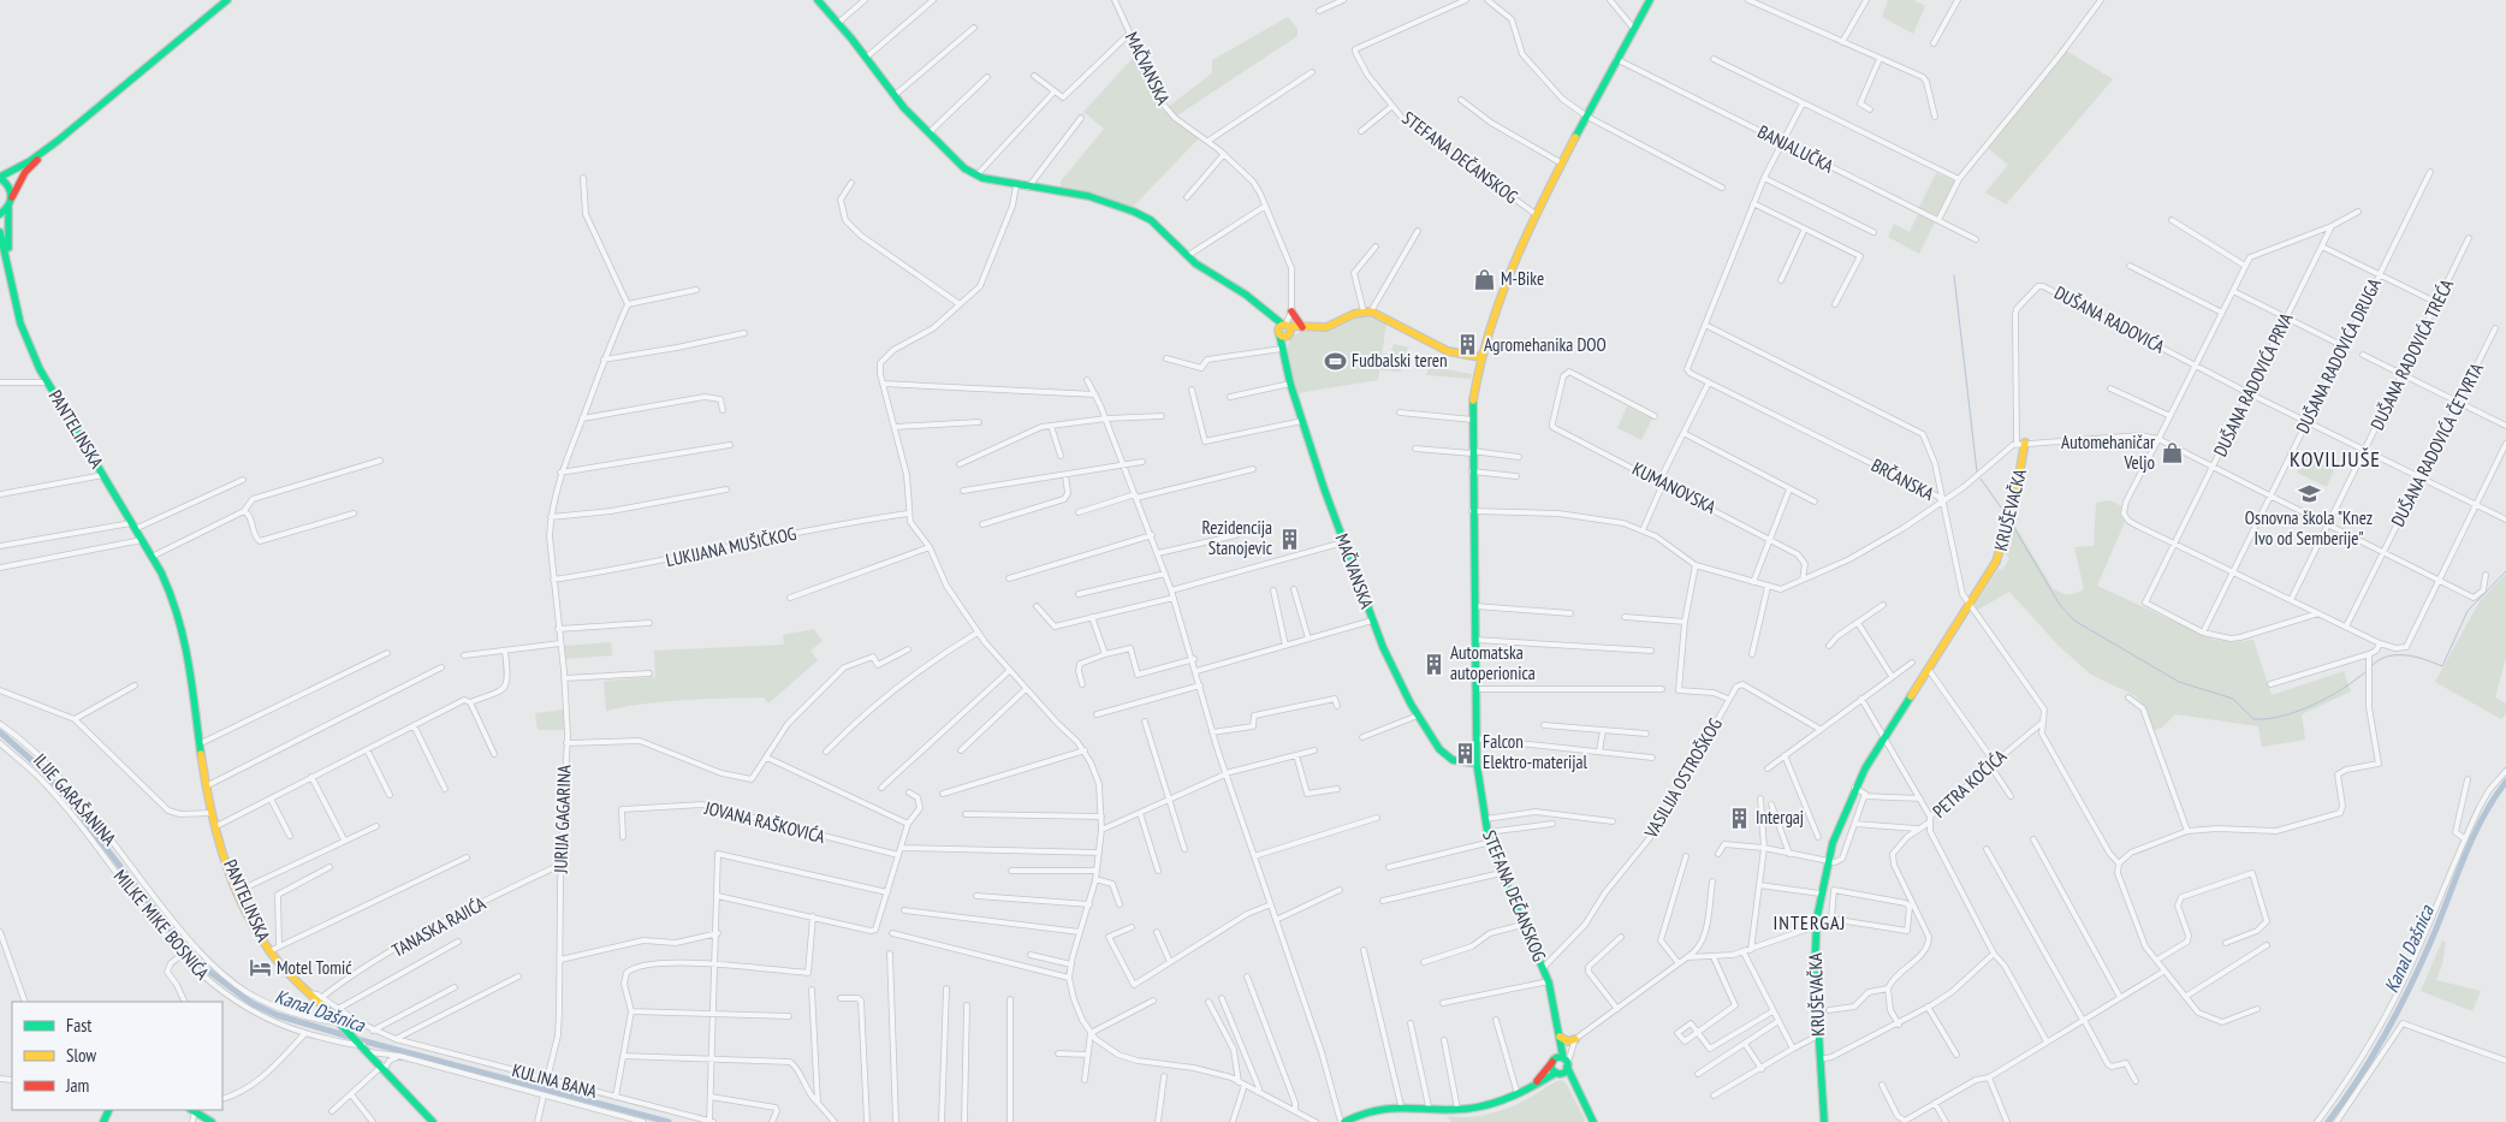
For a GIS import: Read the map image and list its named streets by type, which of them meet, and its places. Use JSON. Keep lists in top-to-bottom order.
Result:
{
  "streets": {
    "main road": [
      "MAČVANSKA",
      "STEFANA DEČANSKOG",
      "PANTELINSKA",
      "KRUŠEVAČKA"
    ],
    "street": [
      "BANJALUČKA",
      "DUŠANA RADOVIĆA",
      "DUŠANA RADOVIĆA TREĆA",
      "DUŠANA RADOVIĆA DRUGA",
      "DUŠANA RADOVIĆA PRVA",
      "DUŠANA RADOVIĆA ČETVRTA",
      "BRČANSKA",
      "KUMANOVSKA",
      "LUKIJANA MUŠIČKOG",
      "VASILIJA OSTROŠKOG",
      "PETRA KOČIĆA",
      "ILIJE GARAŠANINA",
      "JURIJA GAGARINA",
      "JOVANA RAŠKOVIĆA",
      "MILKE MIKE BOSNIĆA",
      "TANASKA RAJIĆA",
      "KULINA BANA"
    ]
  },
  "crossings": [
    ["MAČVANSKA", "STEFANA DEČANSKOG"],
    ["BANJALUČKA", "STEFANA DEČANSKOG"],
    ["STEFANA DEČANSKOG", "VASILIJA OSTROŠKOG"],
    ["DUŠANA RADOVIĆA", "KRUŠEVAČKA"],
    ["DUŠANA RADOVIĆA DRUGA", "DUŠANA RADOVIĆA PRVA"],
    ["PANTELINSKA", "ILIJE GARAŠANINA"],
    ["PANTELINSKA", "MILKE MIKE BOSNIĆA"],
    ["PANTELINSKA", "KULINA BANA"],
    ["KRUŠEVAČKA", "PETRA KOČIĆA"],
    ["LUKIJANA MUŠIČKOG", "JURIJA GAGARINA"],
    ["JURIJA GAGARINA", "TANASKA RAJIĆA"],
    ["JURIJA GAGARINA", "KULINA BANA"],
    ["TANASKA RAJIĆA", "KULINA BANA"]
  ],
  "districts": ["KOVILJUŠE", "INTERGAJ"],
  "water": ["Kanal Dašnica"],
  "places": {
    "shop": ["M-Bike", "Automehaničar Veljo"],
    "building": [
      "Agromehanika DOO",
      "Rezidencija Stanojevic",
      "Automatska autoperionica",
      "Falcon Elektro-materijal",
      "Intergaj"
    ],
    "sports": ["Fudbalski teren"],
    "school or university": ["Osnovna škola \"Knez Ivo od Semberije\""],
    "hotel": ["Motel Tomić"]
  },
  "legend": ["Fast", "Slow", "Jam"]
}
